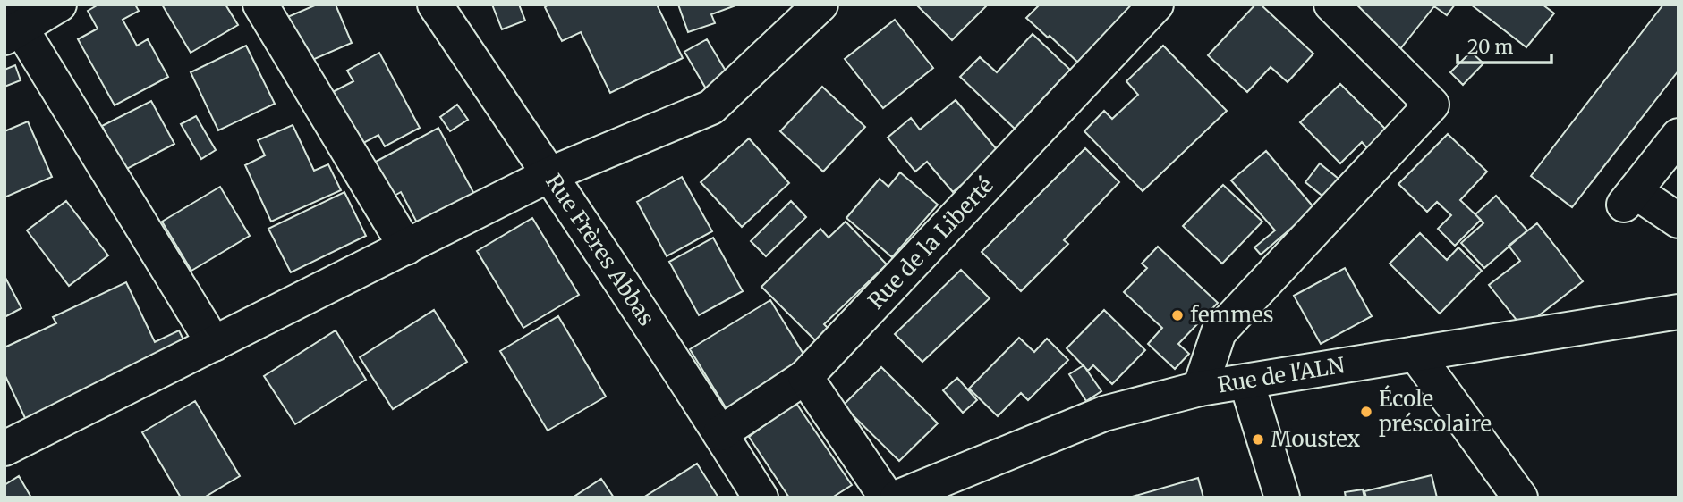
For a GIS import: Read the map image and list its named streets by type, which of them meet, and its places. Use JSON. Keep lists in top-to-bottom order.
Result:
{
  "streets": {
    "street": ["Rue de la Liberté", "Rue Frères Abbas", "Rue de l'ALN"]
  },
  "crossings": [
    ["Rue de la Liberté", "Rue Frères Abbas"]
  ],
  "places": ["femmes", "École préscolaire", "Moustex"],
  "scale_bar": "20 m"
}
